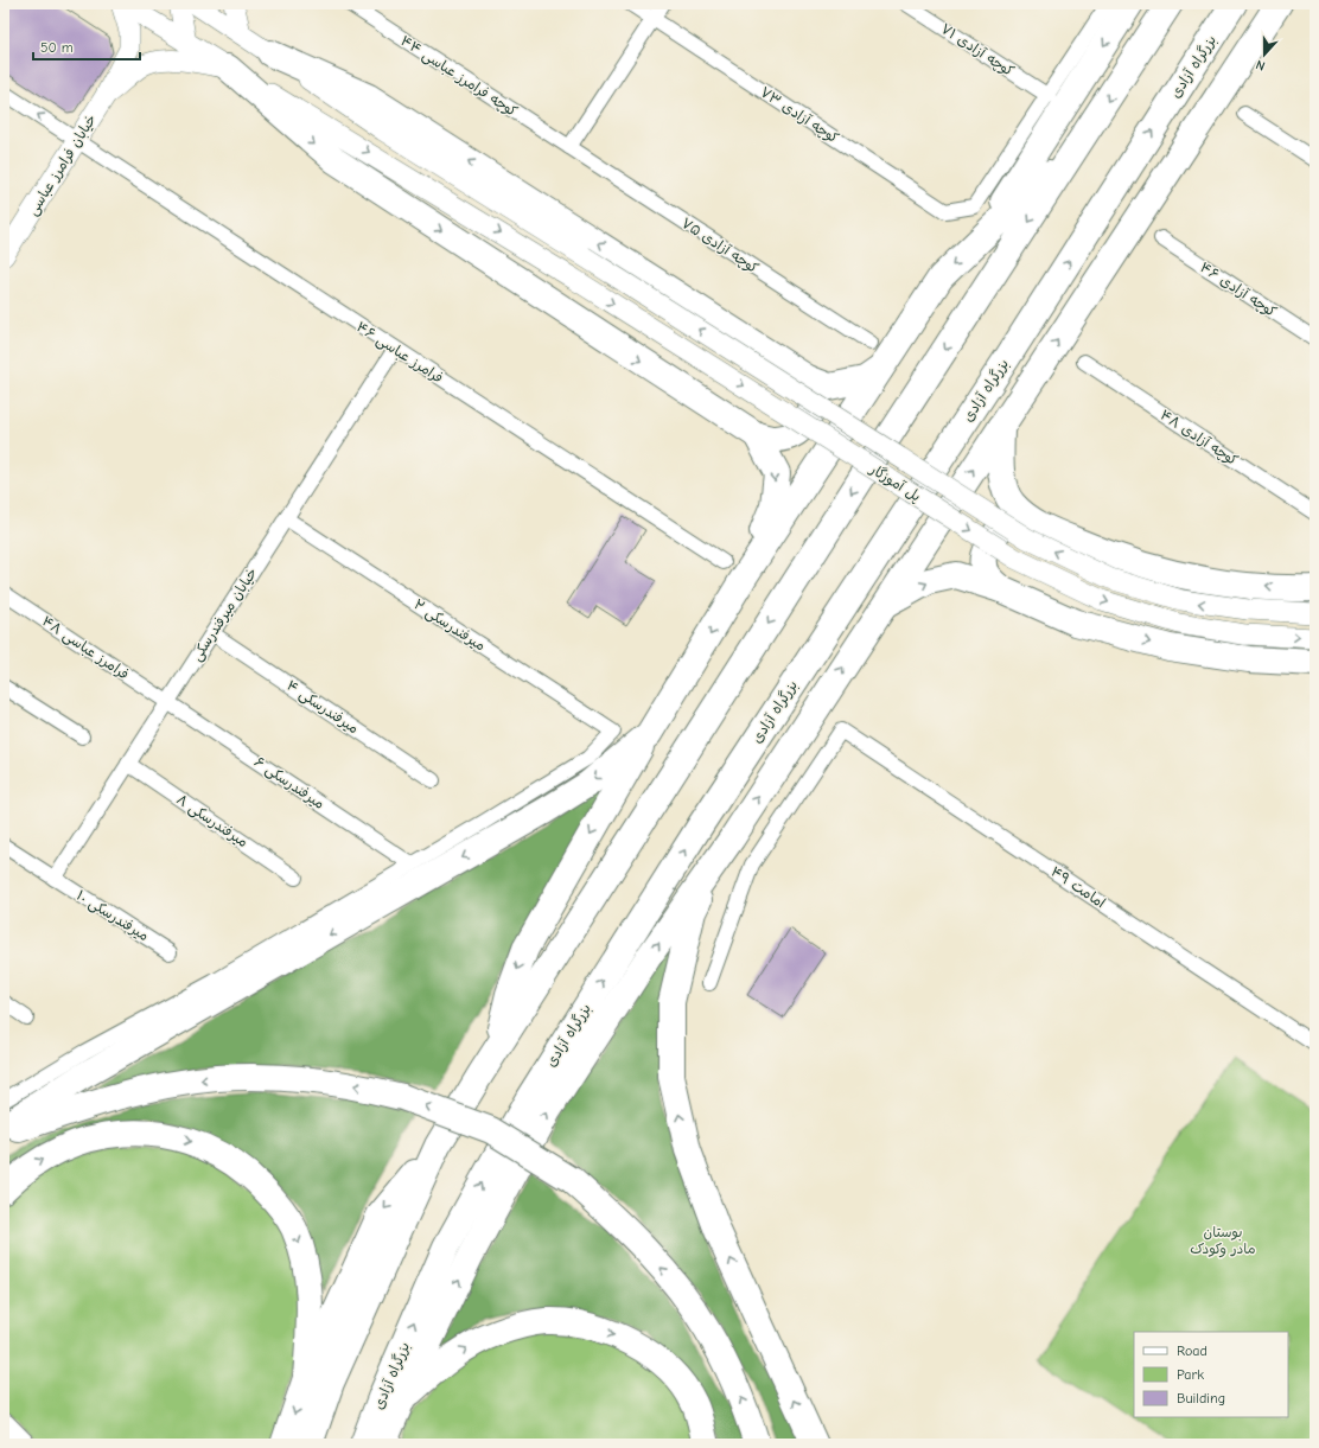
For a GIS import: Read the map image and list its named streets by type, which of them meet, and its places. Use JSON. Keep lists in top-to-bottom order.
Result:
{
  "streets": {
    "highway": ["بزرگراه آزادی"],
    "main road": ["خیابان فرامرز عباسی", "پل آموزگار"],
    "street": [
      "کوچه آزادی ۷۱",
      "کوچه فرامرز عباسی ۴۴",
      "کوچه آزادی ۷۳",
      "کوچه آزادی ۷۵",
      "کوچه آزادی ۴۶",
      "فرامرز عباسی ۴۶",
      "کوچه آزادی ۴۸",
      "خیابان میرفندرسکی",
      "میرفندرسکی ۲",
      "فرامرز عباسی ۴۸",
      "میرفندرسکی ۴",
      "میرفندرسکی ۶",
      "میرفندرسکی ۸",
      "امامت ۴۹",
      "میرفندرسکی ۱۰"
    ]
  },
  "crossings": [
    ["کوچه آزادی ۷۱", "کوچه آزادی ۷۳"],
    ["کوچه فرامرز عباسی ۴۴", "کوچه آزادی ۷۵"],
    ["خیابان فرامرز عباسی", "فرامرز عباسی ۴۶"],
    ["فرامرز عباسی ۴۶", "خیابان میرفندرسکی"],
    ["خیابان میرفندرسکی", "میرفندرسکی ۲"],
    ["خیابان میرفندرسکی", "فرامرز عباسی ۴۸"],
    ["خیابان میرفندرسکی", "میرفندرسکی ۴"],
    ["خیابان میرفندرسکی", "میرفندرسکی ۶"],
    ["خیابان میرفندرسکی", "میرفندرسکی ۸"],
    ["خیابان میرفندرسکی", "میرفندرسکی ۱۰"],
    ["میرفندرسکی ۲", "میرفندرسکی ۶"],
    ["فرامرز عباسی ۴۸", "میرفندرسکی ۶"]
  ],
  "parks": ["بوستان مادر وکودک"],
  "legend": ["Road", "Park", "Building"],
  "scale_bar": "50 m",
  "north": "bottom"
}
